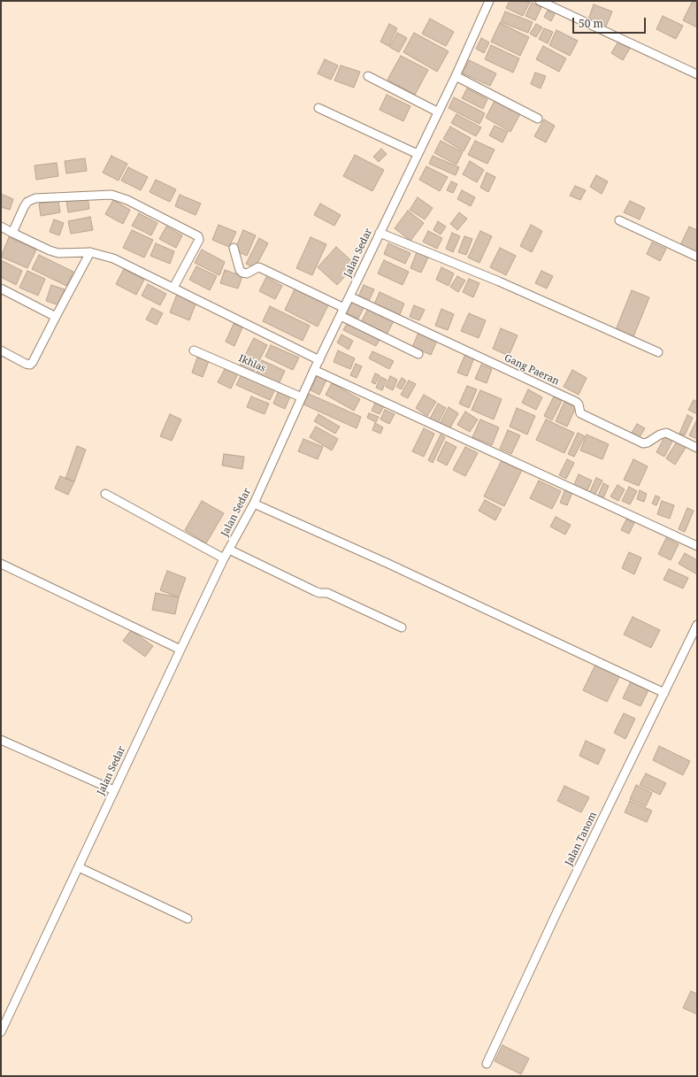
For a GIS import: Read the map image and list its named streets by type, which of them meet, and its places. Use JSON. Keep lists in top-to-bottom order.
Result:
{
  "streets": {
    "street": [
      "Jalan Sedar",
      "Ikhlas",
      "Gang Paeran",
      "Jalan Tanom"
    ]
  },
  "crossings": [
    ["Jalan Sedar", "Ikhlas"],
    ["Jalan Sedar", "Gang Paeran"]
  ],
  "scale_bar": "50 m"
}
